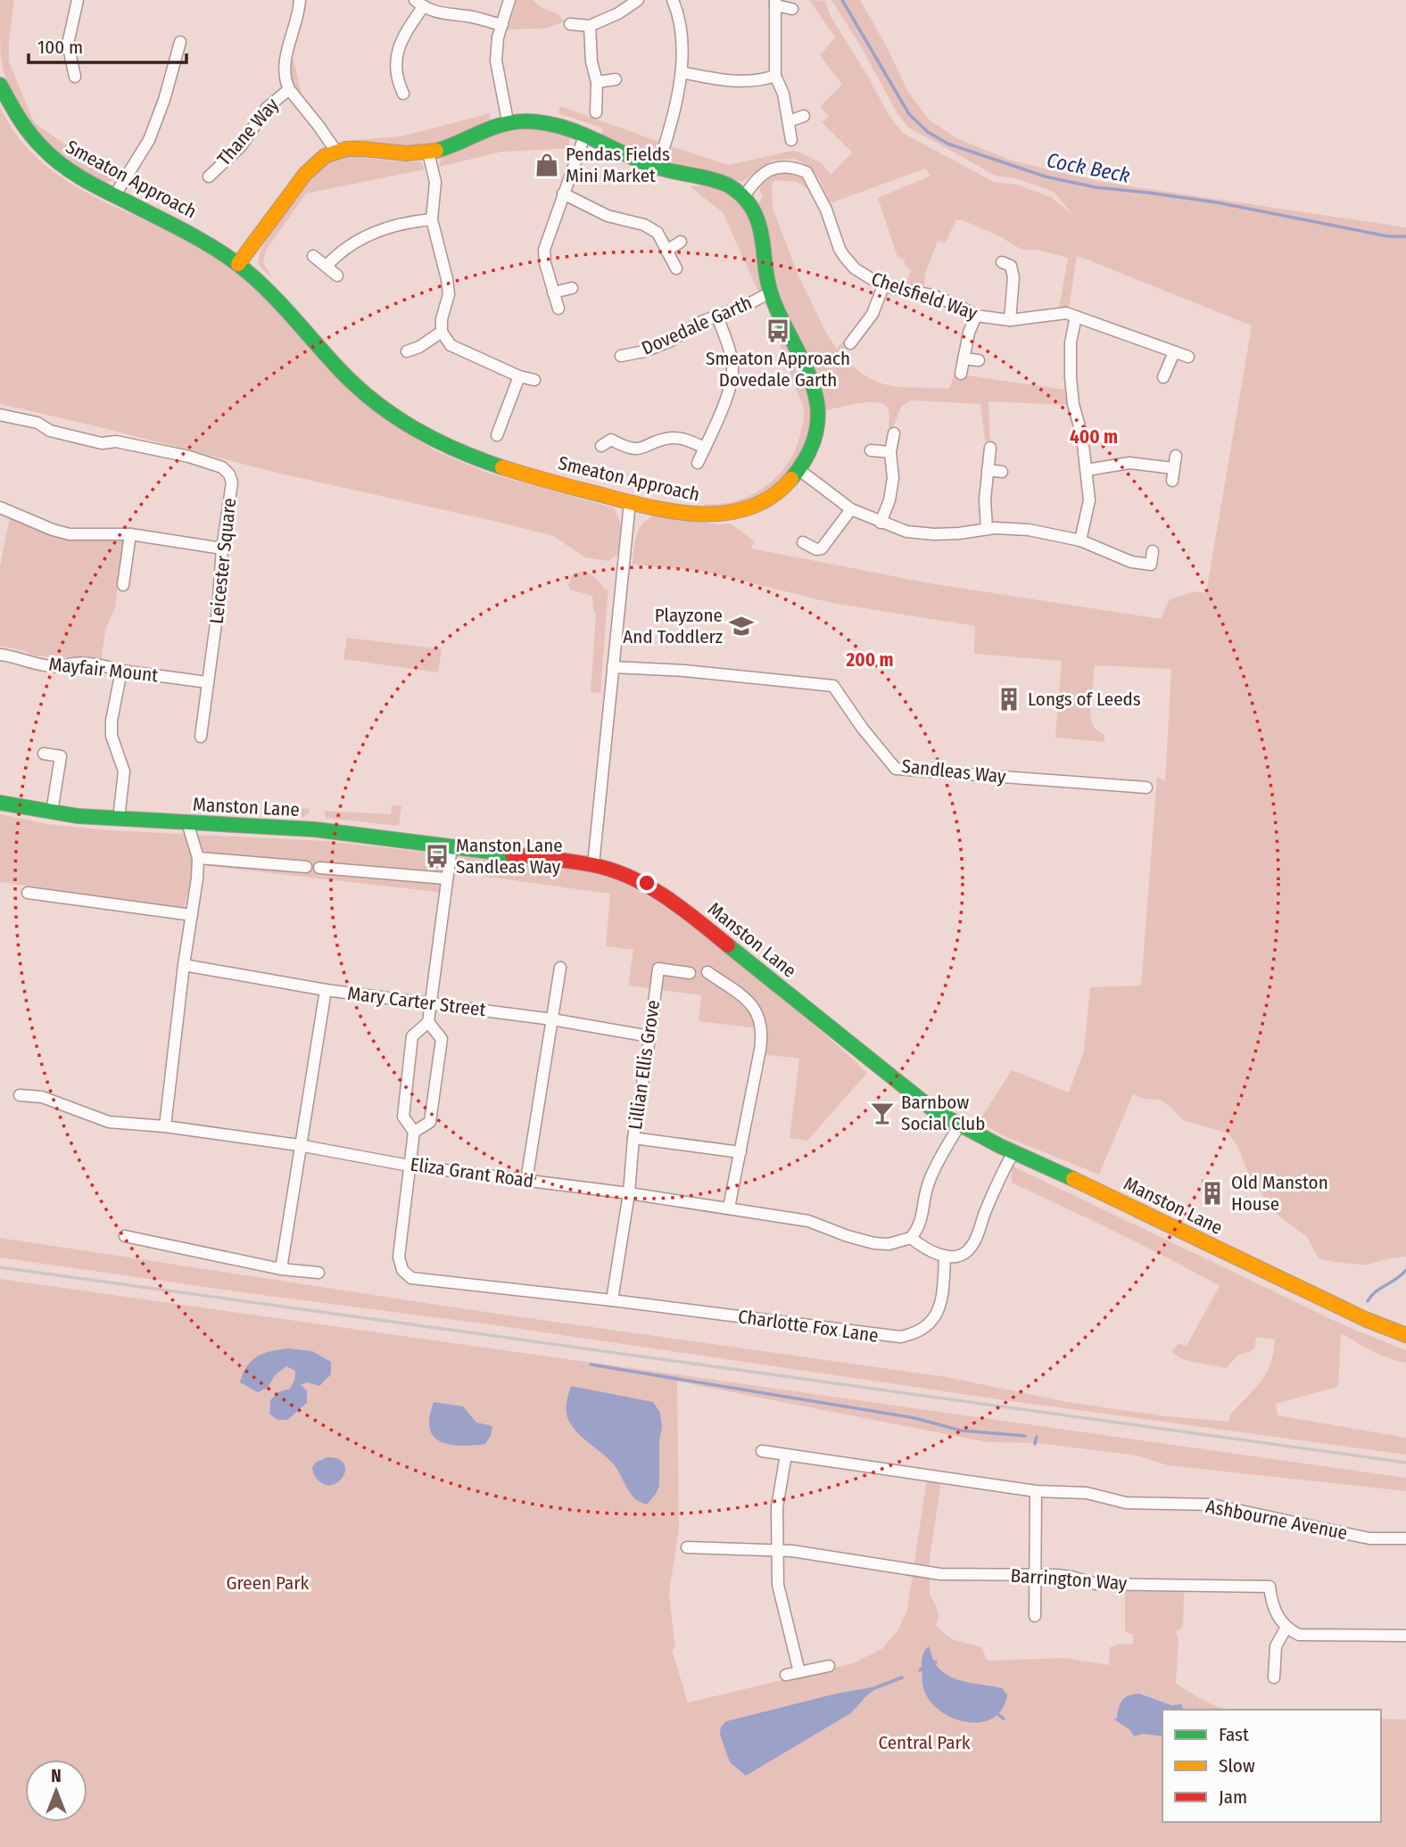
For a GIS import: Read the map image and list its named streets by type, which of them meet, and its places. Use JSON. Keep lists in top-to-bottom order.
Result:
{
  "streets": {
    "street": [
      "Thane Way",
      "Smeaton Approach",
      "Chelsfield Way",
      "Dovedale Garth",
      "Leicester Square",
      "Mayfair Mount",
      "Sandleas Way",
      "Manston Lane",
      "Mary Carter Street",
      "Lillian Ellis Grove",
      "Eliza Grant Road",
      "Charlotte Fox Lane",
      "Ashbourne Avenue",
      "Barrington Way"
    ]
  },
  "crossings": [
    ["Smeaton Approach", "Chelsfield Way"],
    ["Smeaton Approach", "Dovedale Garth"],
    ["Leicester Square", "Mayfair Mount"],
    ["Mary Carter Street", "Lillian Ellis Grove"],
    ["Lillian Ellis Grove", "Eliza Grant Road"],
    ["Eliza Grant Road", "Charlotte Fox Lane"]
  ],
  "water": ["Cock Beck"],
  "parks": ["Green Park", "Central Park"],
  "places": {
    "shop": ["Pendas Fields Mini Market"],
    "bus stop": ["Smeaton Approach Dovedale Garth", "Manston Lane Sandleas Way"],
    "school or university": ["Playzone And Toddlerz"],
    "building": ["Longs of Leeds", "Old Manston House"],
    "bar": ["Barnbow Social Club"]
  },
  "legend": ["Fast", "Slow", "Jam"],
  "scale_bar": "100 m",
  "north": "top",
  "rings": ["400 m", "200 m"]
}
